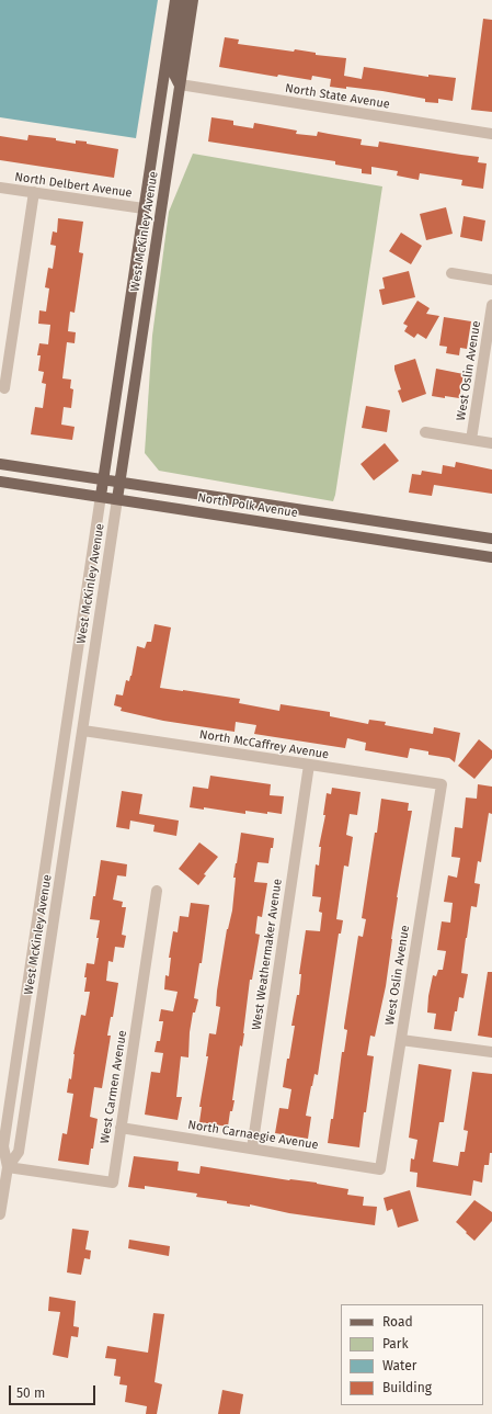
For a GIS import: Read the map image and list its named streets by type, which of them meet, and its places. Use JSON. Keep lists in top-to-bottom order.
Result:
{
  "streets": {
    "main road": ["West McKinley Avenue", "North Polk Avenue"],
    "street": [
      "North State Avenue",
      "North Delbert Avenue",
      "West Oslin Avenue",
      "North McCaffrey Avenue",
      "West Weathermaker Avenue",
      "West Carmen Avenue",
      "North Carnaegie Avenue"
    ]
  },
  "crossings": [
    ["North State Avenue", "West McKinley Avenue"],
    ["North Delbert Avenue", "West McKinley Avenue"],
    ["West McKinley Avenue", "North Polk Avenue"],
    ["West McKinley Avenue", "North McCaffrey Avenue"],
    ["West McKinley Avenue", "West Carmen Avenue"],
    ["West Oslin Avenue", "North McCaffrey Avenue"],
    ["West Oslin Avenue", "North Carnaegie Avenue"],
    ["North McCaffrey Avenue", "West Weathermaker Avenue"],
    ["West Weathermaker Avenue", "North Carnaegie Avenue"],
    ["West Carmen Avenue", "North Carnaegie Avenue"]
  ],
  "legend": [
    "Road",
    "Park",
    "Water",
    "Building"
  ],
  "scale_bar": "50 m"
}
